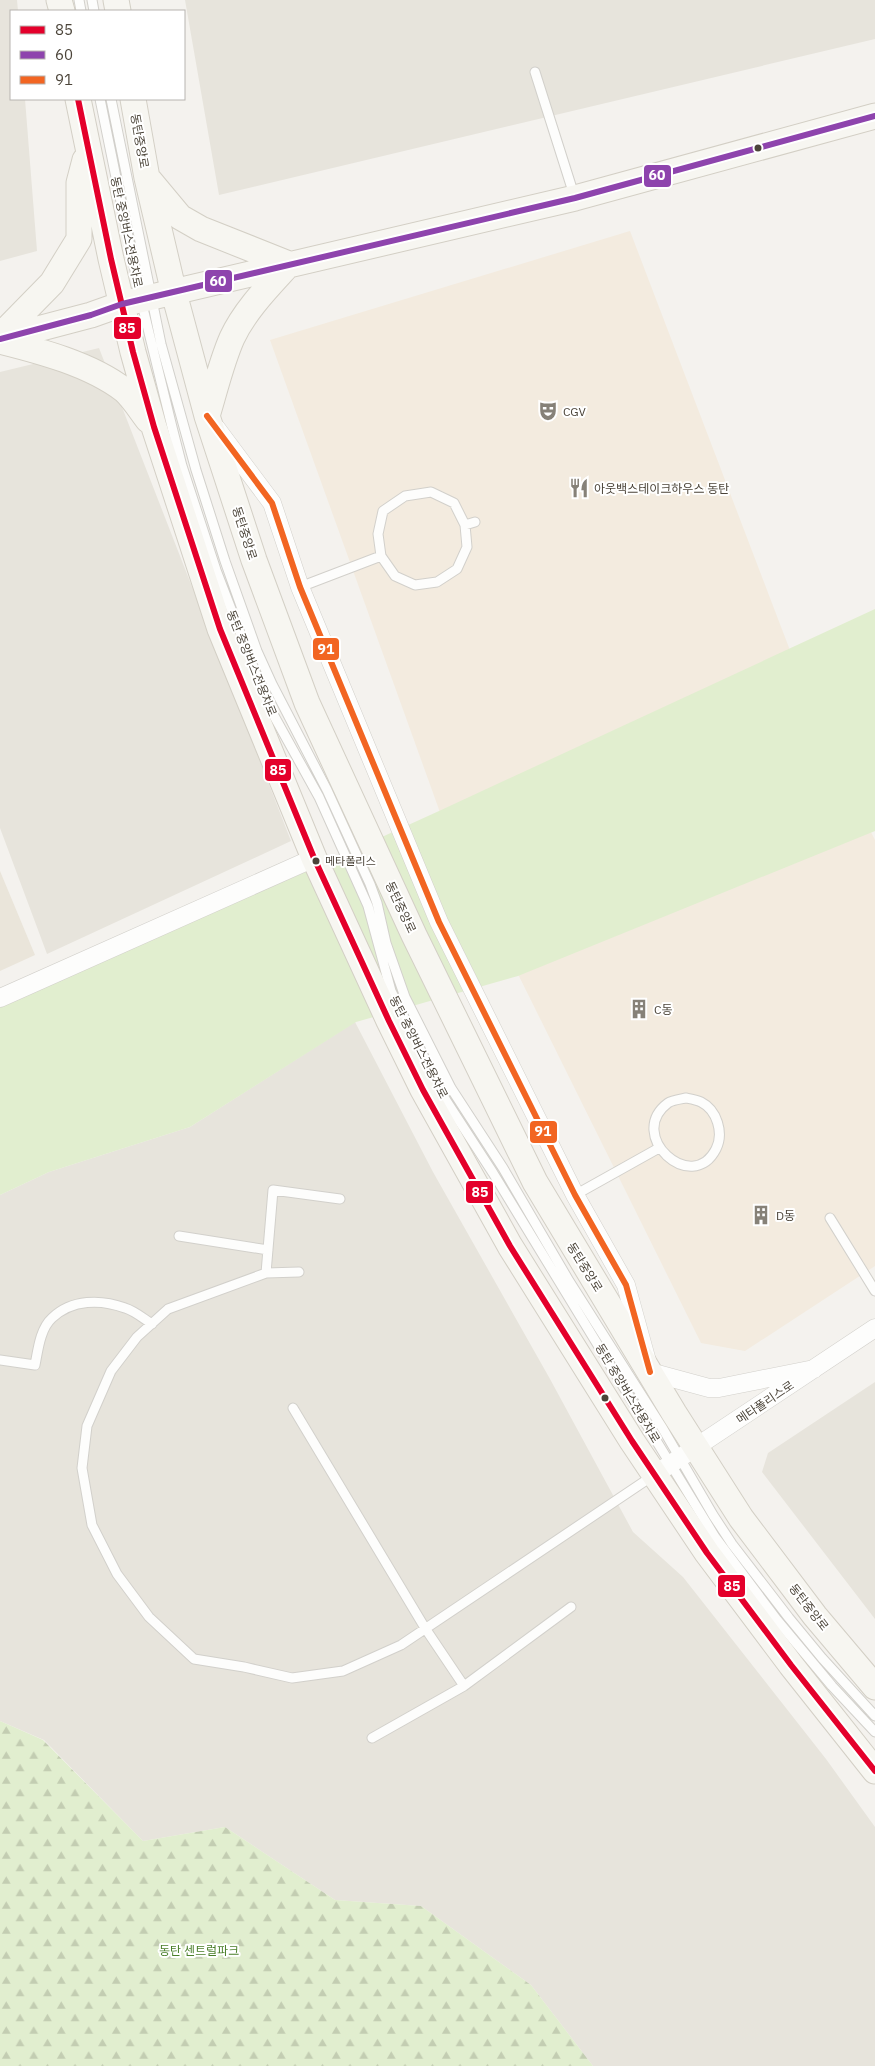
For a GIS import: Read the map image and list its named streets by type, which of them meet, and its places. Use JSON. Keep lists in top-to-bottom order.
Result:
{
  "streets": {
    "street": ["동탄중앙로", "메타폴리스로"],
    "lane": ["동탄 중앙버스전용차로"]
  },
  "crossings": [
    ["동탄중앙로", "동탄 중앙버스전용차로"],
    ["동탄중앙로", "메타폴리스로"],
    ["동탄 중앙버스전용차로", "메타폴리스로"]
  ],
  "parks": ["동탄 센트럴파크"],
  "places": {
    "theatre": ["CGV"],
    "restaurant": ["아웃백스테이크하우스 동탄"],
    "other": ["메타폴리스"],
    "building": ["C동", "D동"]
  },
  "lines": ["transit line 85", "transit line 60", "transit line 91"],
  "legend": ["85", "60", "91"]
}
